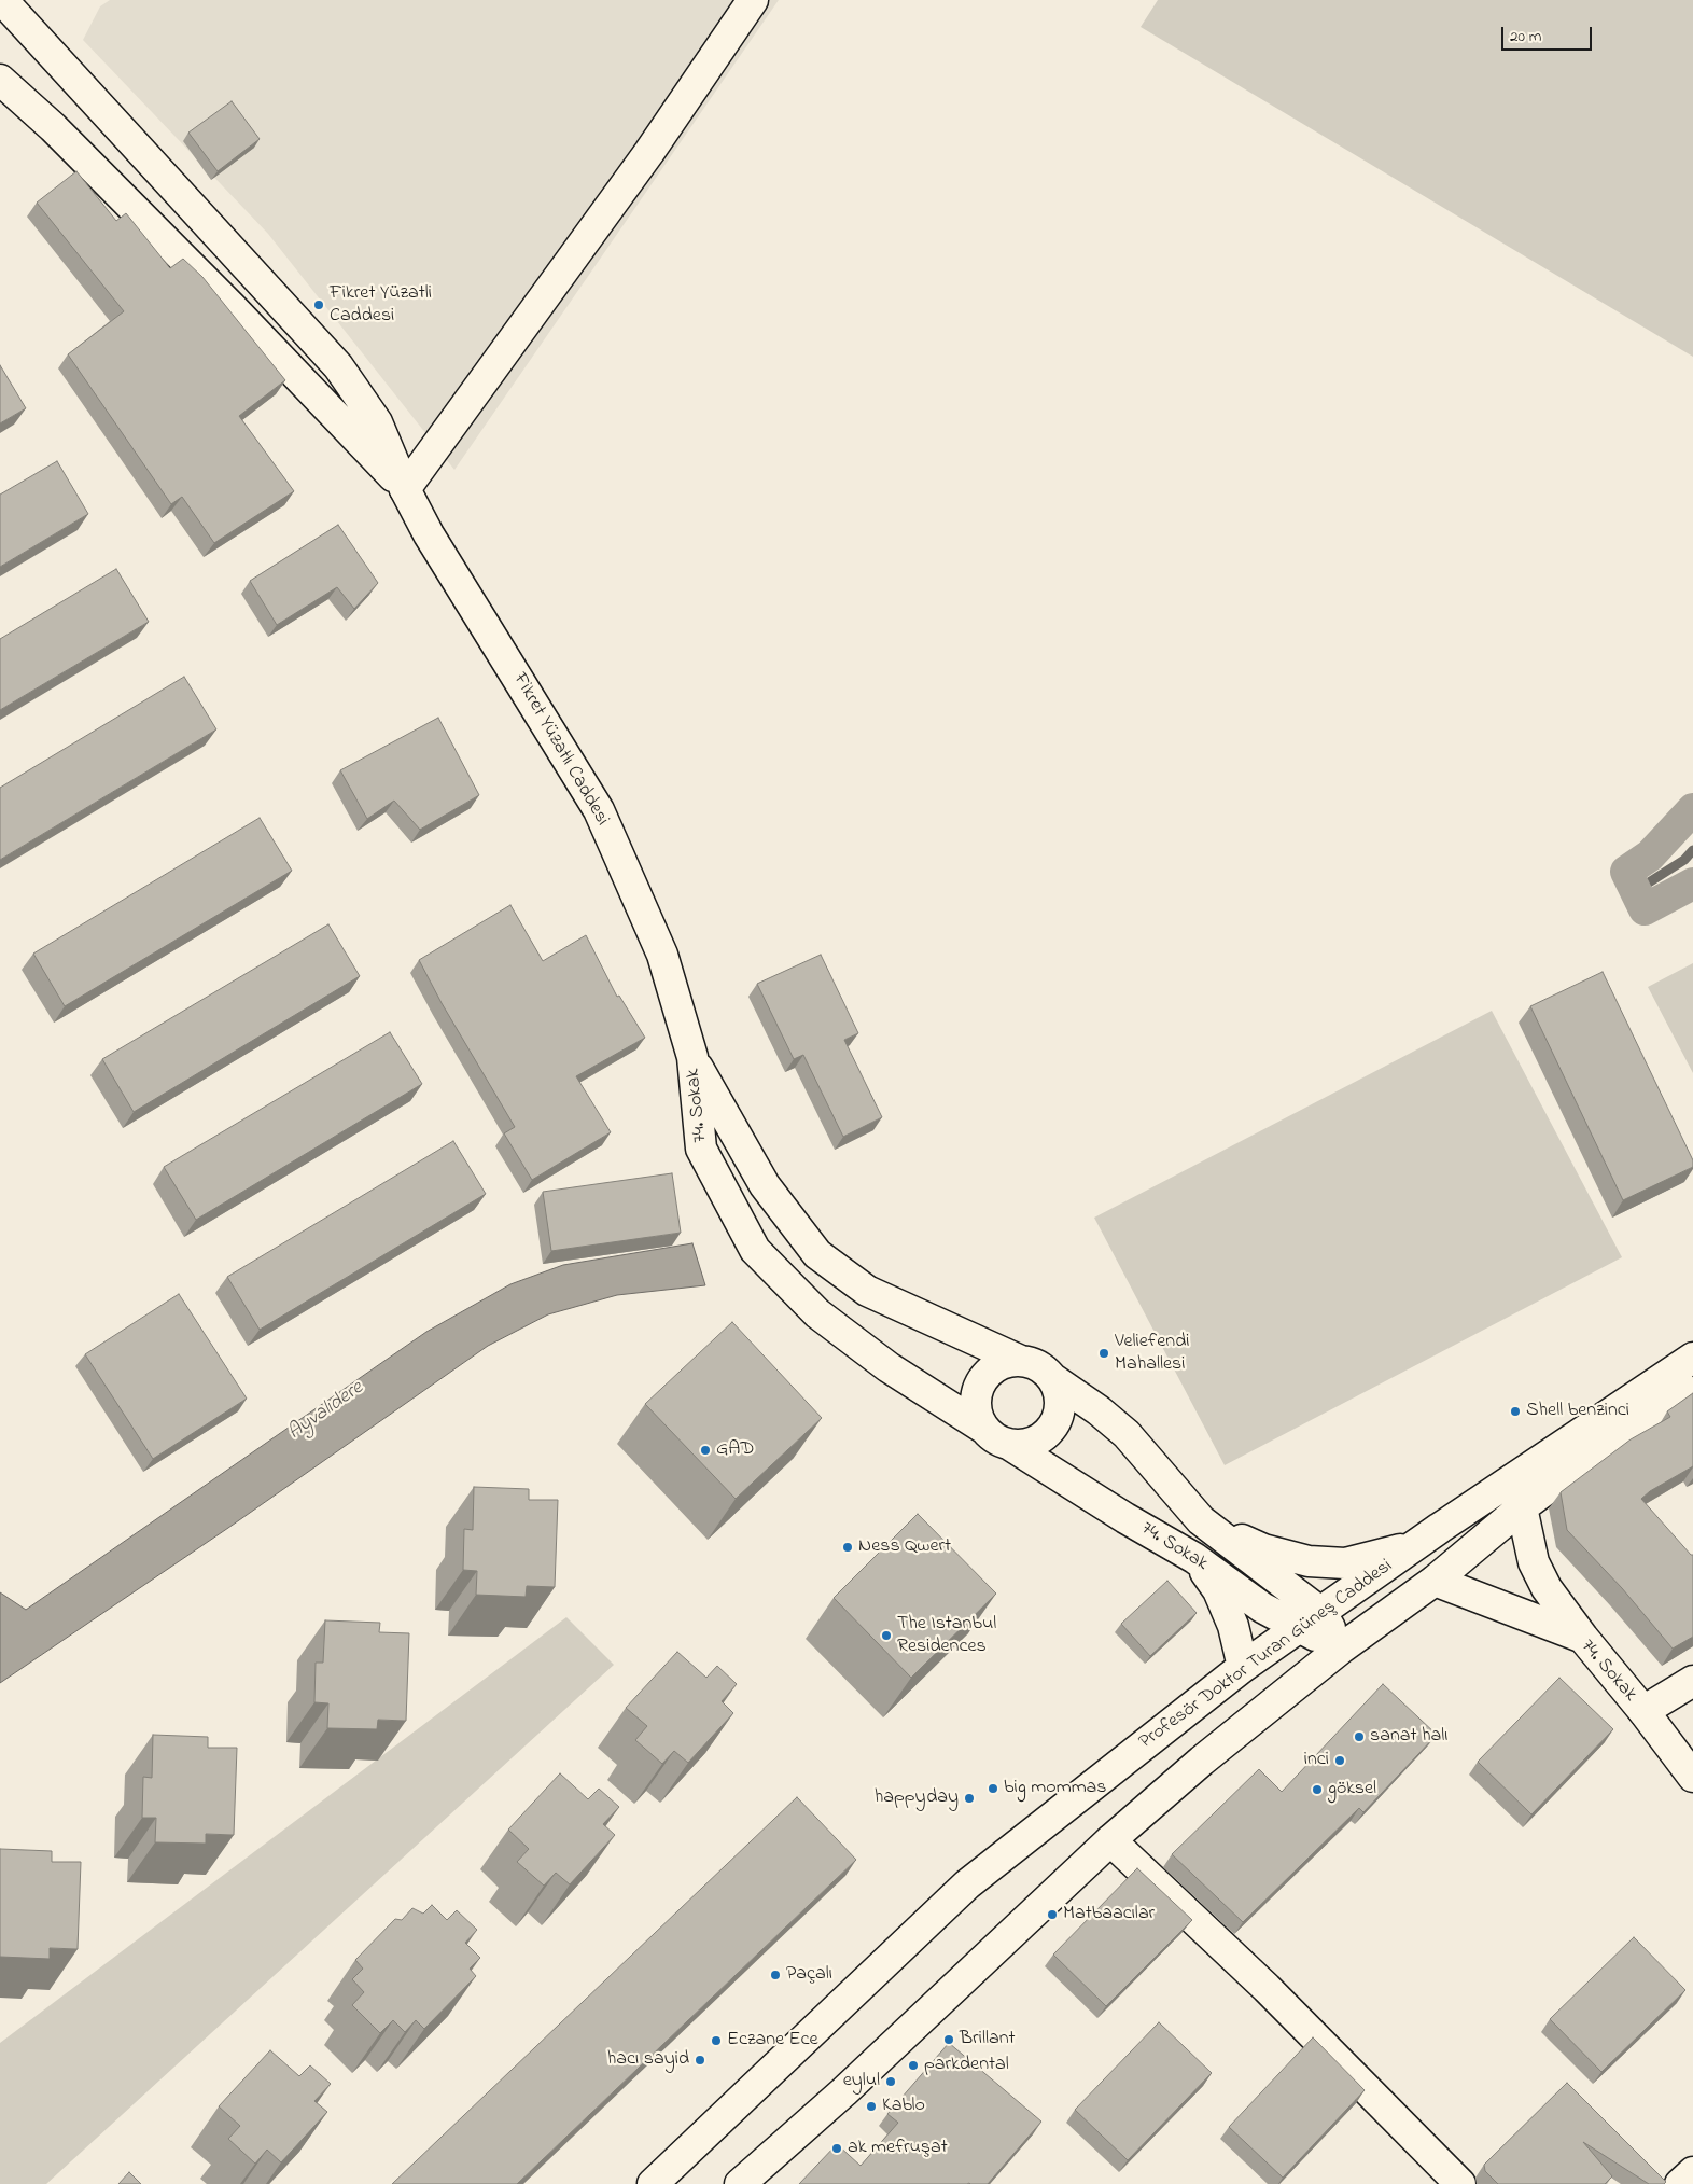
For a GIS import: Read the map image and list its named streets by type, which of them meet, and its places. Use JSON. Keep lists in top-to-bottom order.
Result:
{
  "streets": {
    "main road": ["Fikret Yüzatlı Caddesi", "74. Sokak", "Profesör Doktor Turan Güneş Caddesi"]
  },
  "crossings": [
    ["Fikret Yüzatlı Caddesi", "74. Sokak"],
    ["74. Sokak", "Profesör Doktor Turan Güneş Caddesi"]
  ],
  "water": ["Ayvalıdere"],
  "places": [
    "Fikret Yüzatli Caddesi",
    "Veliefendi Mahallesi",
    "Shell benzinci",
    "GAD",
    "Ness Qwert",
    "The Istanbul Residences",
    "sanat halı",
    "inci",
    "big mommas",
    "göksel",
    "happyday",
    "Matbaacılar",
    "Paçalı",
    "Brillant",
    "Eczane Ece",
    "hacı sayid",
    "parkdental",
    "eylul",
    "Kablo",
    "ak mefruşat"
  ],
  "scale_bar": "20 m"
}
